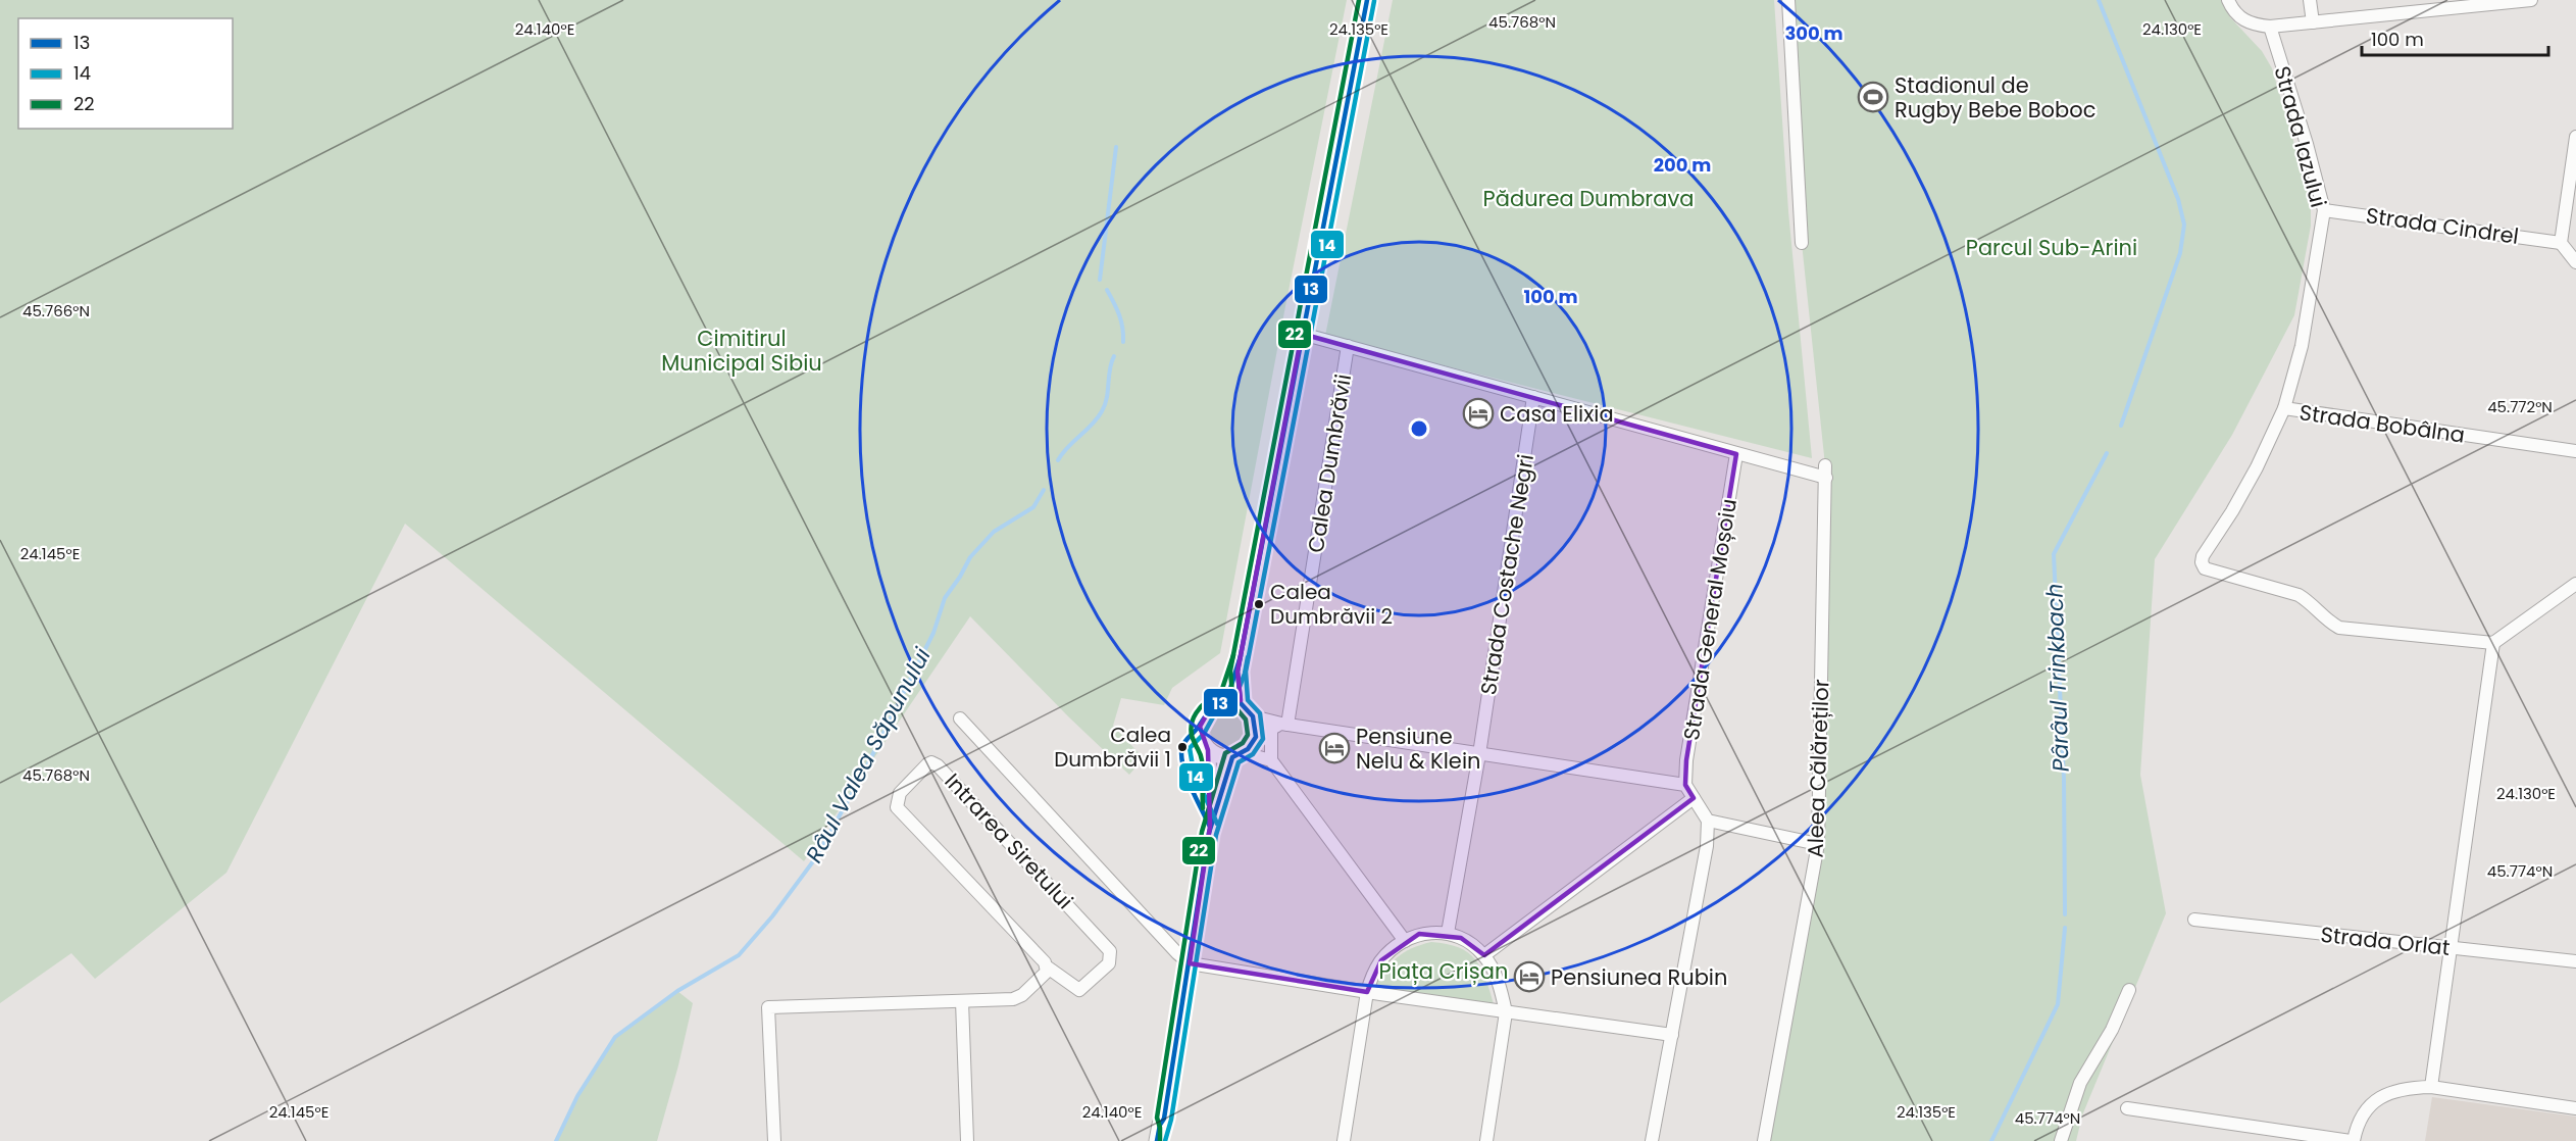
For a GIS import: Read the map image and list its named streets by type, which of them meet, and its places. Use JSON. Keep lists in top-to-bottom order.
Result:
{
  "streets": {
    "street": [
      "Strada Iazului",
      "Strada Cindrel",
      "Strada Bobâlna",
      "Calea Dumbrăvii",
      "Strada Costache Negri",
      "Strada General Moșoiu",
      "Aleea Călăreților",
      "Intrarea Siretului",
      "Strada Orlat"
    ]
  },
  "crossings": [
    ["Strada Iazului", "Strada Cindrel"],
    ["Strada Iazului", "Strada Bobâlna"],
    ["Strada General Moșoiu", "Aleea Călăreților"]
  ],
  "water": ["Pârâul Trinkbach", "Râul Valea Săpunului"],
  "parks": [
    "Pădurea Dumbrava",
    "Parcul Sub-Arini",
    "Cimitirul Municipal Sibiu",
    "Piața Crișan"
  ],
  "places": {
    "sports": ["Stadionul de Rugby Bebe Boboc"],
    "hotel": ["Casa Elixia", "Pensiune Nelu & Klein", "Pensiunea Rubin"],
    "other": ["Calea Dumbrăvii 2", "Calea Dumbrăvii 1"]
  },
  "lines": ["transit line 13", "transit line 22", "transit line 14"],
  "legend": ["13", "14", "22"],
  "scale_bar": "100 m",
  "coordinates": [
    "45.768°N",
    "24.140°E",
    "24.135°E",
    "24.130°E",
    "45.766°N",
    "45.772°N",
    "24.145°E",
    "45.774°N"
  ],
  "rings": ["300 m", "200 m", "100 m"]
}
